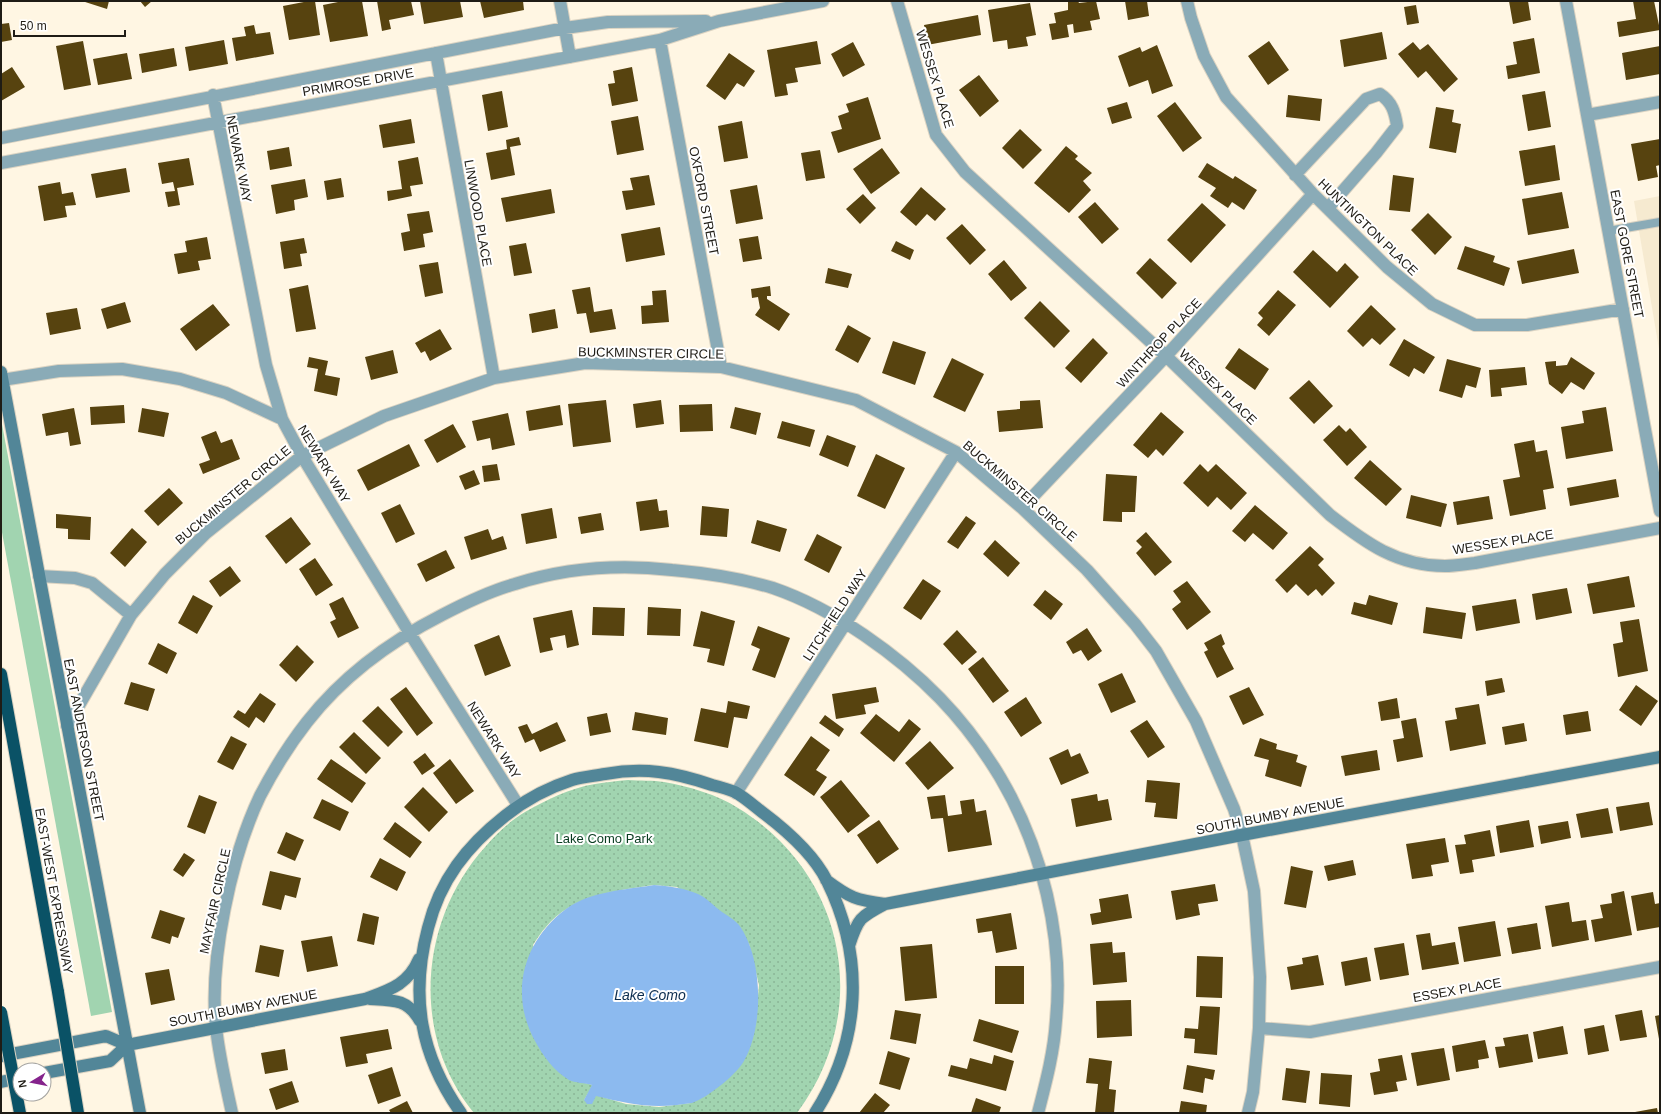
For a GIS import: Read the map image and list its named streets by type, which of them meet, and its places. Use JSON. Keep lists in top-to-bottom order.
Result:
{
  "streets": {
    "highway": ["EAST-WEST EXPRESSWAY"],
    "street": [
      "WESSEX PLACE",
      "PRIMROSE DRIVE",
      "NEWARK WAY",
      "OXFORD STREET",
      "LINWOOD PLACE",
      "HUNTINGTON PLACE",
      "EAST GORE STREET",
      "WINTHROP PLACE",
      "BUCKMINSTER CIRCLE",
      "LITCHFIELD WAY",
      "EAST ANDERSON STREET",
      "SOUTH BUMBY AVENUE",
      "MAYFAIR CIRCLE",
      "ESSEX PLACE"
    ]
  },
  "crossings": [
    ["WESSEX PLACE", "WINTHROP PLACE"],
    ["PRIMROSE DRIVE", "NEWARK WAY"],
    ["PRIMROSE DRIVE", "OXFORD STREET"],
    ["PRIMROSE DRIVE", "LINWOOD PLACE"],
    ["NEWARK WAY", "BUCKMINSTER CIRCLE"],
    ["NEWARK WAY", "MAYFAIR CIRCLE"],
    ["OXFORD STREET", "BUCKMINSTER CIRCLE"],
    ["LINWOOD PLACE", "BUCKMINSTER CIRCLE"],
    ["HUNTINGTON PLACE", "EAST GORE STREET"],
    ["HUNTINGTON PLACE", "WINTHROP PLACE"],
    ["WINTHROP PLACE", "BUCKMINSTER CIRCLE"],
    ["BUCKMINSTER CIRCLE", "LITCHFIELD WAY"],
    ["BUCKMINSTER CIRCLE", "EAST ANDERSON STREET"],
    ["BUCKMINSTER CIRCLE", "SOUTH BUMBY AVENUE"],
    ["BUCKMINSTER CIRCLE", "ESSEX PLACE"],
    ["LITCHFIELD WAY", "MAYFAIR CIRCLE"],
    ["EAST ANDERSON STREET", "SOUTH BUMBY AVENUE"],
    ["SOUTH BUMBY AVENUE", "MAYFAIR CIRCLE"]
  ],
  "water": ["Lake Como"],
  "parks": ["Lake Como Park"],
  "scale_bar": "50 m",
  "north": "left"
}
